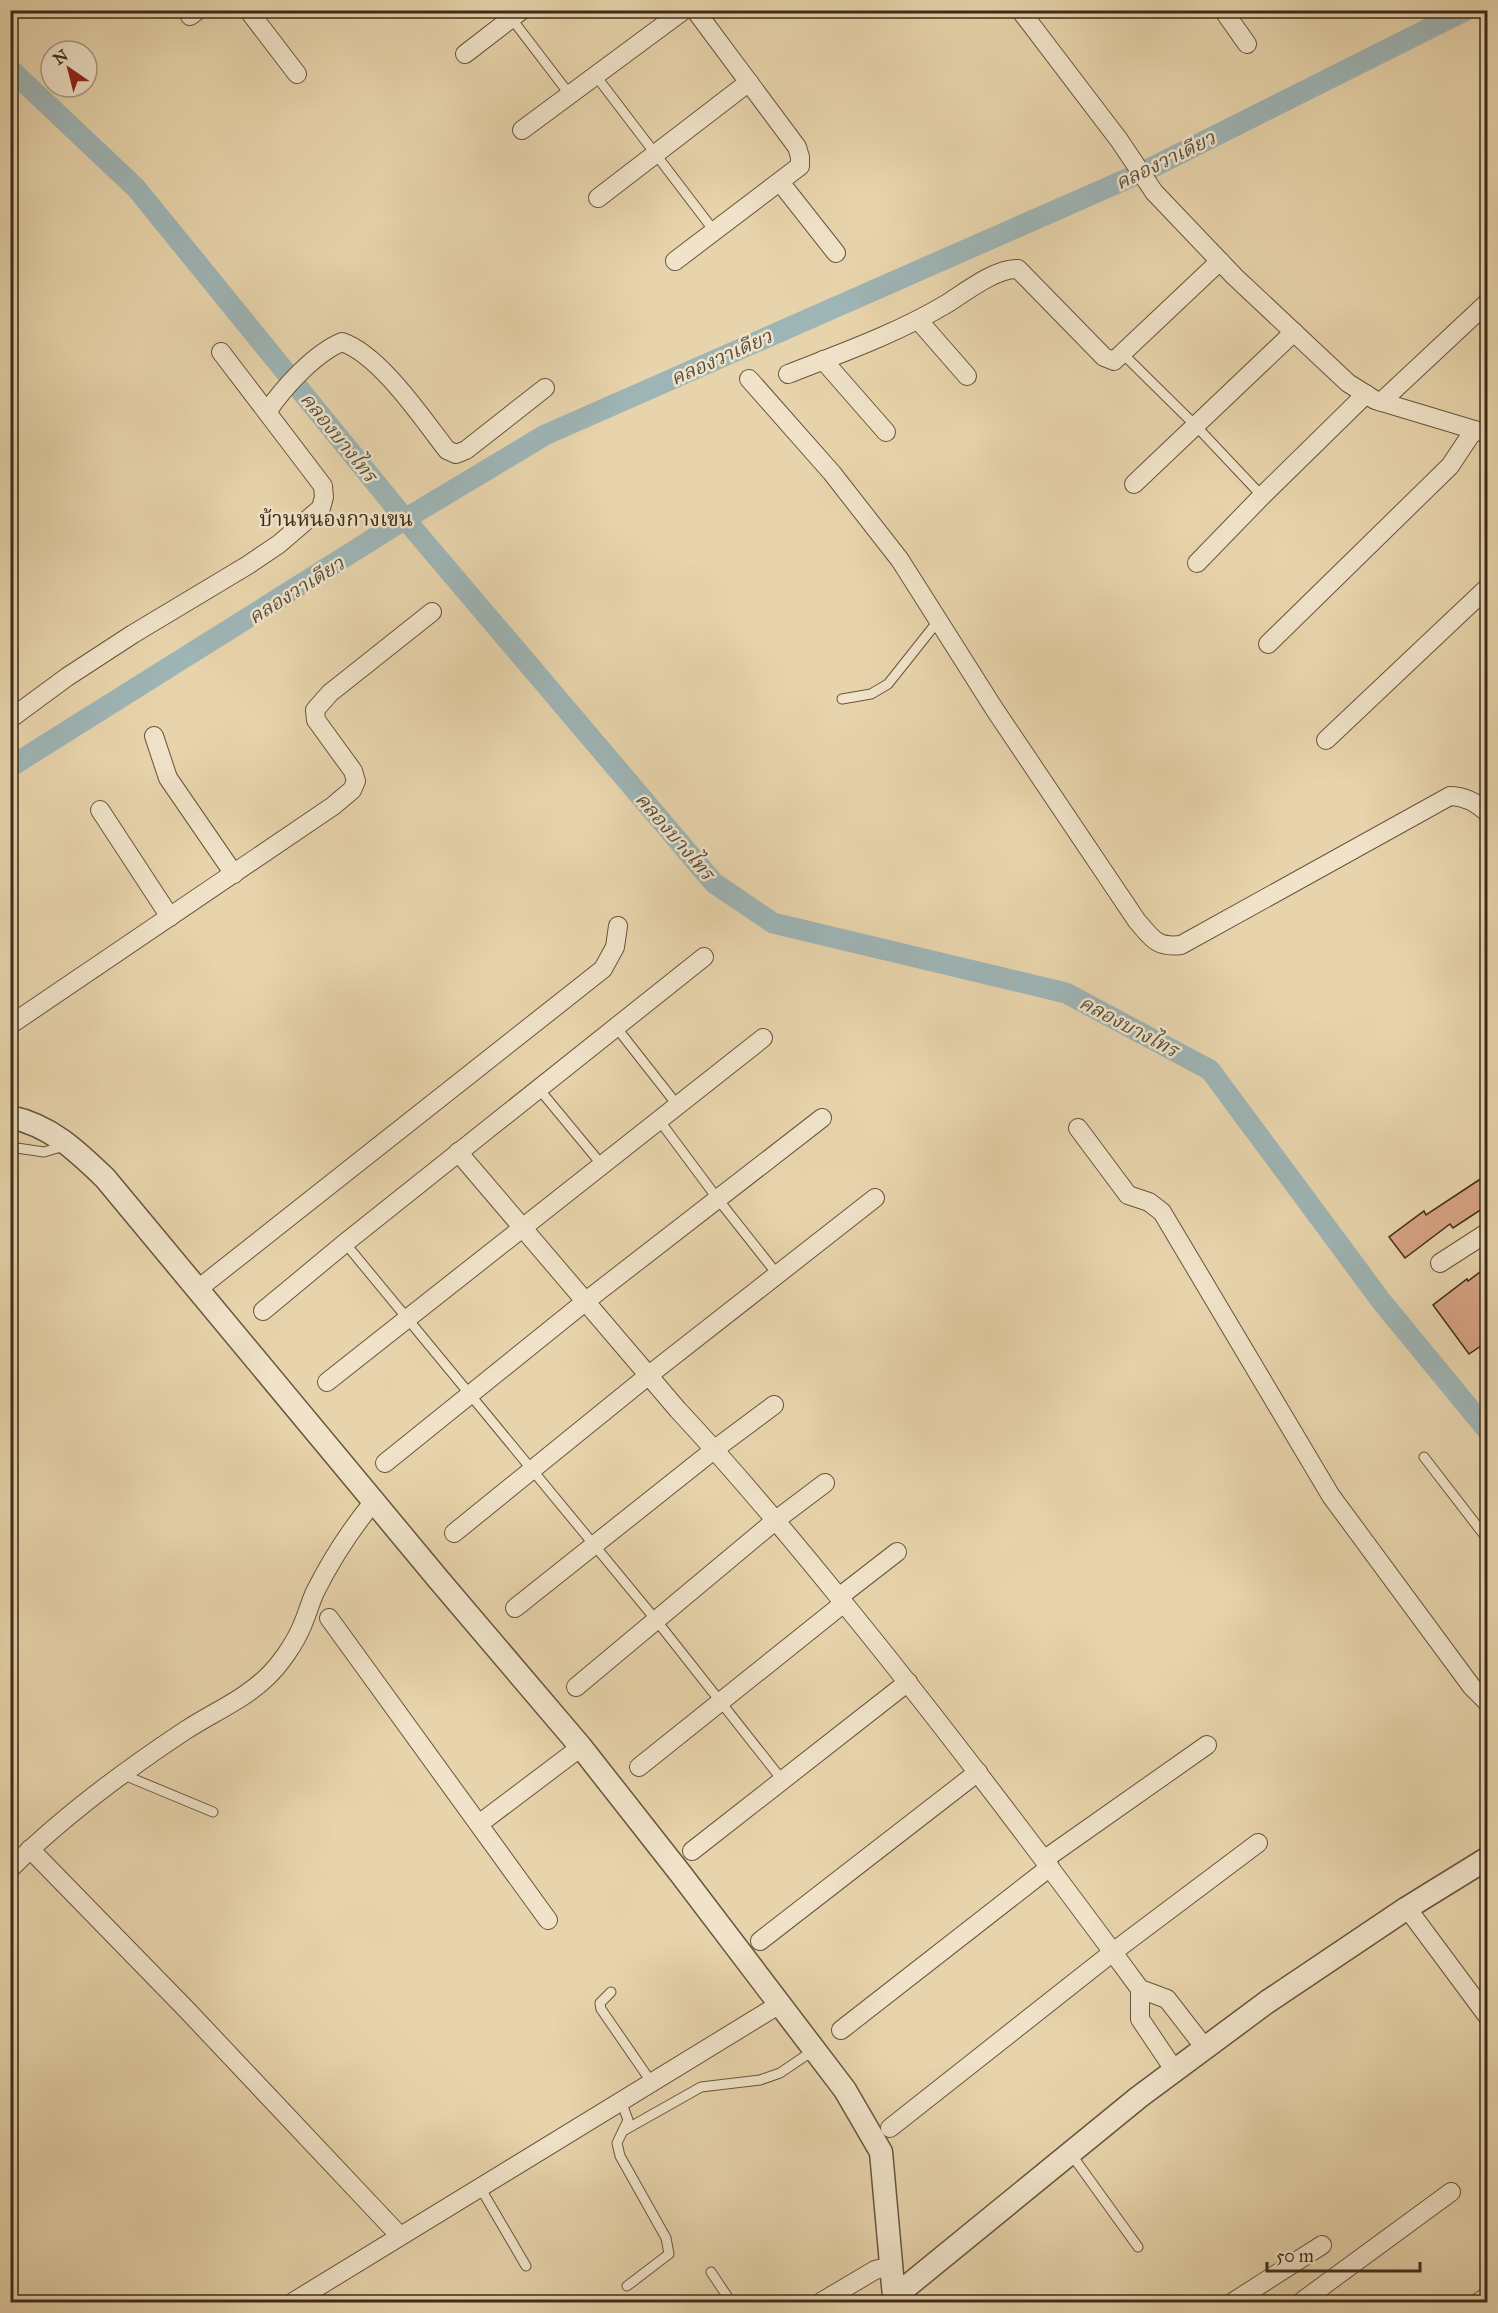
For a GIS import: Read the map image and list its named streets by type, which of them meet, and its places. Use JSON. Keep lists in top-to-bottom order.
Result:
{
  "districts": ["บ้านหนองกางเขน"],
  "water": ["คลองวาเดียว", "คลองบางไทร"],
  "scale_bar": "50 m",
  "north": "top left"
}
